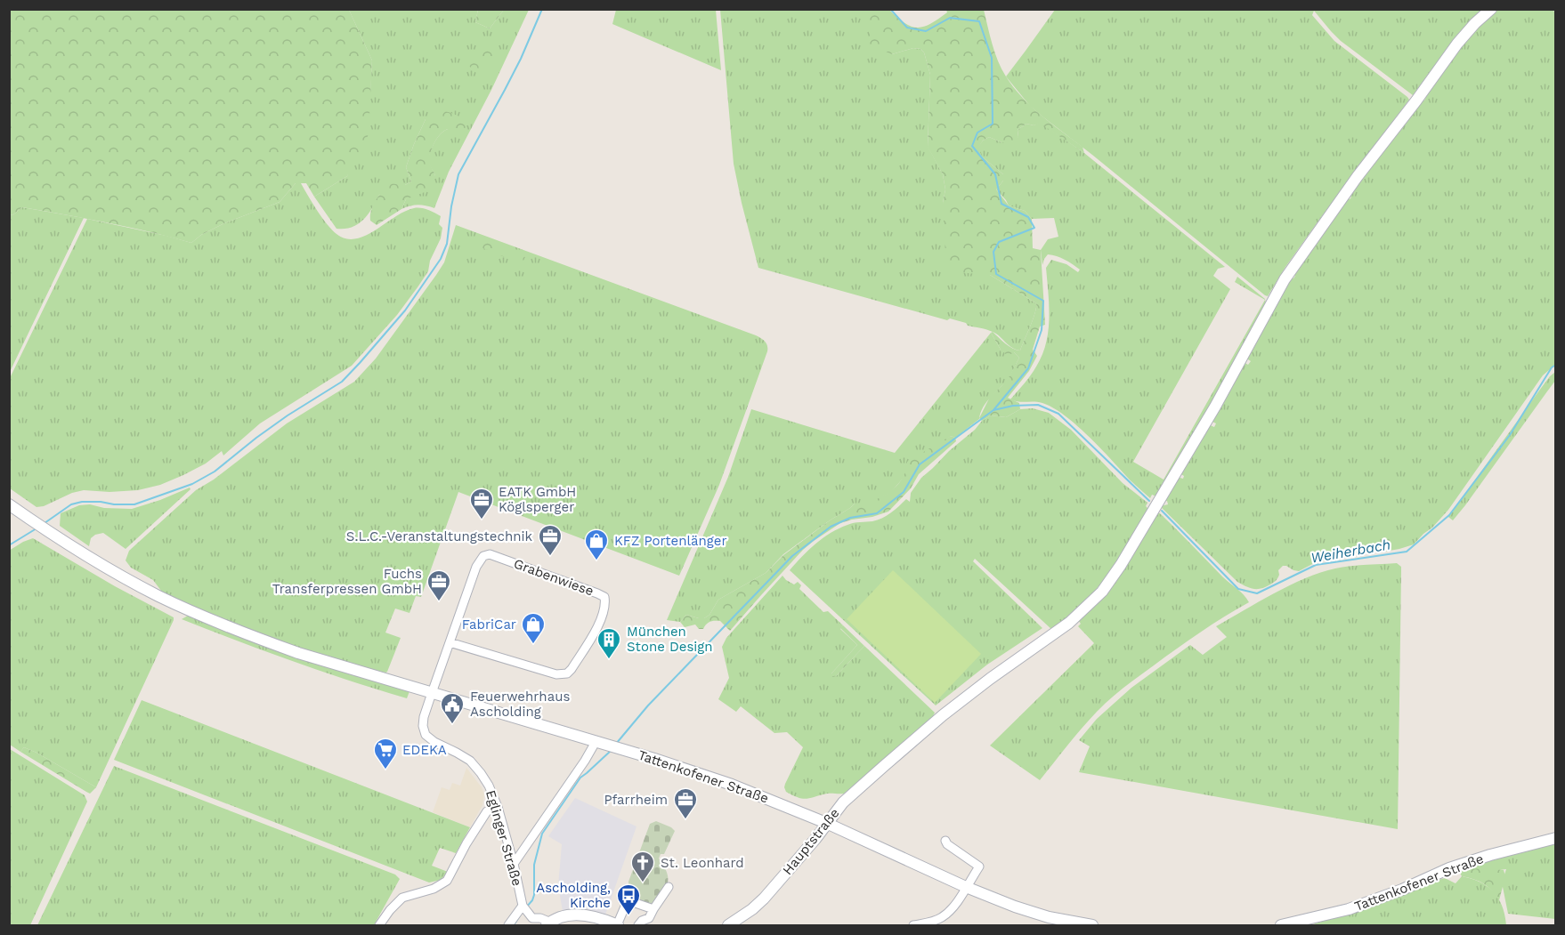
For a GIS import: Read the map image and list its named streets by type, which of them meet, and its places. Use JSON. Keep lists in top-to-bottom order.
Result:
{
  "streets": {
    "main road": ["Tattenkofener Straße", "Hauptstraße"],
    "street": ["Grabenwiese", "Eglinger Straße"]
  },
  "crossings": [
    ["Grabenwiese", "Tattenkofener Straße"],
    ["Grabenwiese", "Eglinger Straße"],
    ["Tattenkofener Straße", "Eglinger Straße"],
    ["Tattenkofener Straße", "Hauptstraße"]
  ],
  "water": ["Weiherbach"],
  "places": {
    "office": [
      "EATK GmbH Köglsperger",
      "S.L.C.-Veranstaltungstechnik",
      "Fuchs Transferpressen GmbH",
      "Pfarrheim"
    ],
    "shop": ["KFZ Portenlänger", "FabriCar"],
    "building": ["München Stone Design"],
    "public building": ["Feuerwehrhaus Ascholding"],
    "supermarket": ["EDEKA"],
    "church": ["St. Leonhard"],
    "bus stop": ["Ascholding, Kirche"]
  }
}
